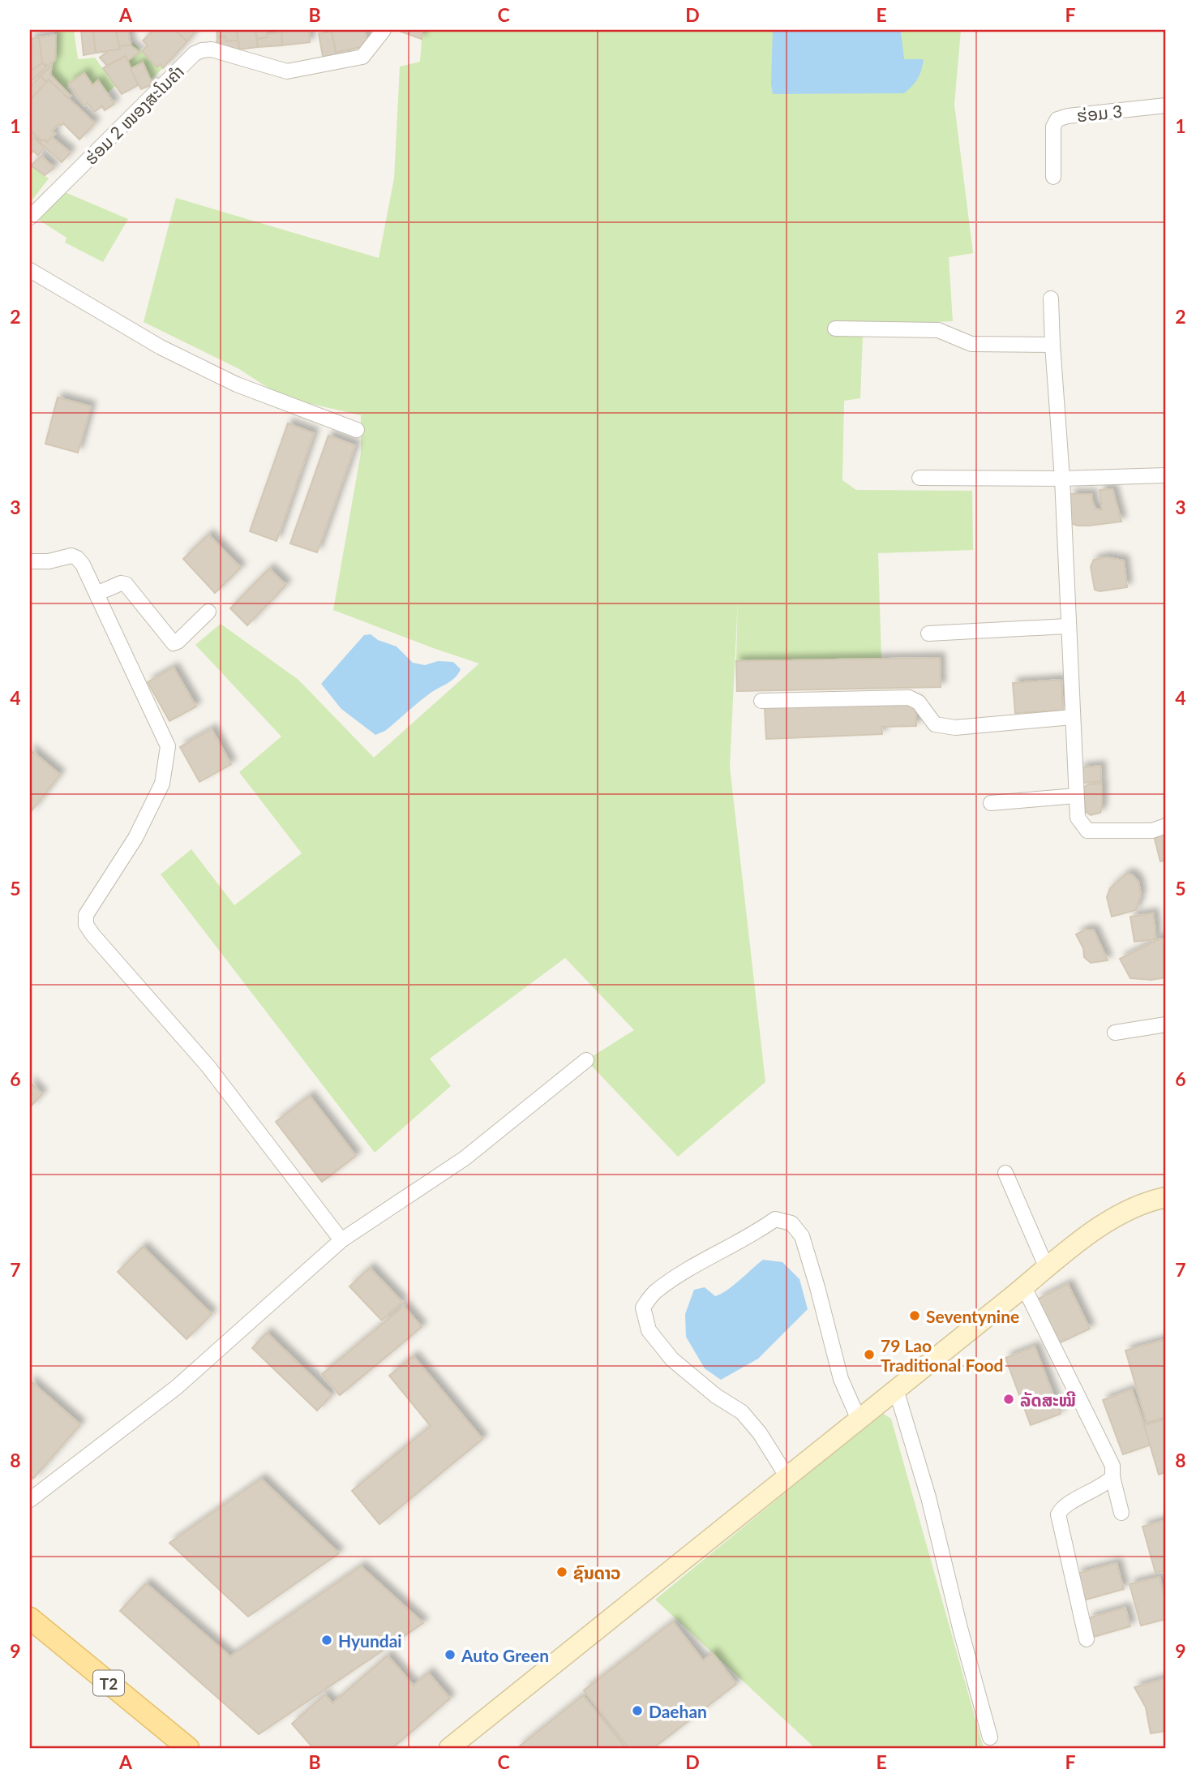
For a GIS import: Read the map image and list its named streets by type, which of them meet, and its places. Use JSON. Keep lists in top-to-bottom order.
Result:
{
  "streets": {
    "main road": ["T2"],
    "street": ["ຮ່ອມ 3", "ຮ່ອມ 2 ໜອງສະໂນຄໍາ"]
  },
  "places": [
    "Seventynine",
    "79 Lao Traditional Food",
    "ລັດສະໝີ",
    "ຊົນດາວ",
    "Hyundai",
    "Auto Green",
    "Daehan"
  ],
  "grid": {
    "columns": [
      "A",
      "B",
      "C",
      "D",
      "E",
      "F"
    ],
    "rows": [
      "1",
      "2",
      "3",
      "4",
      "5",
      "6",
      "7",
      "8",
      "9"
    ]
  }
}
